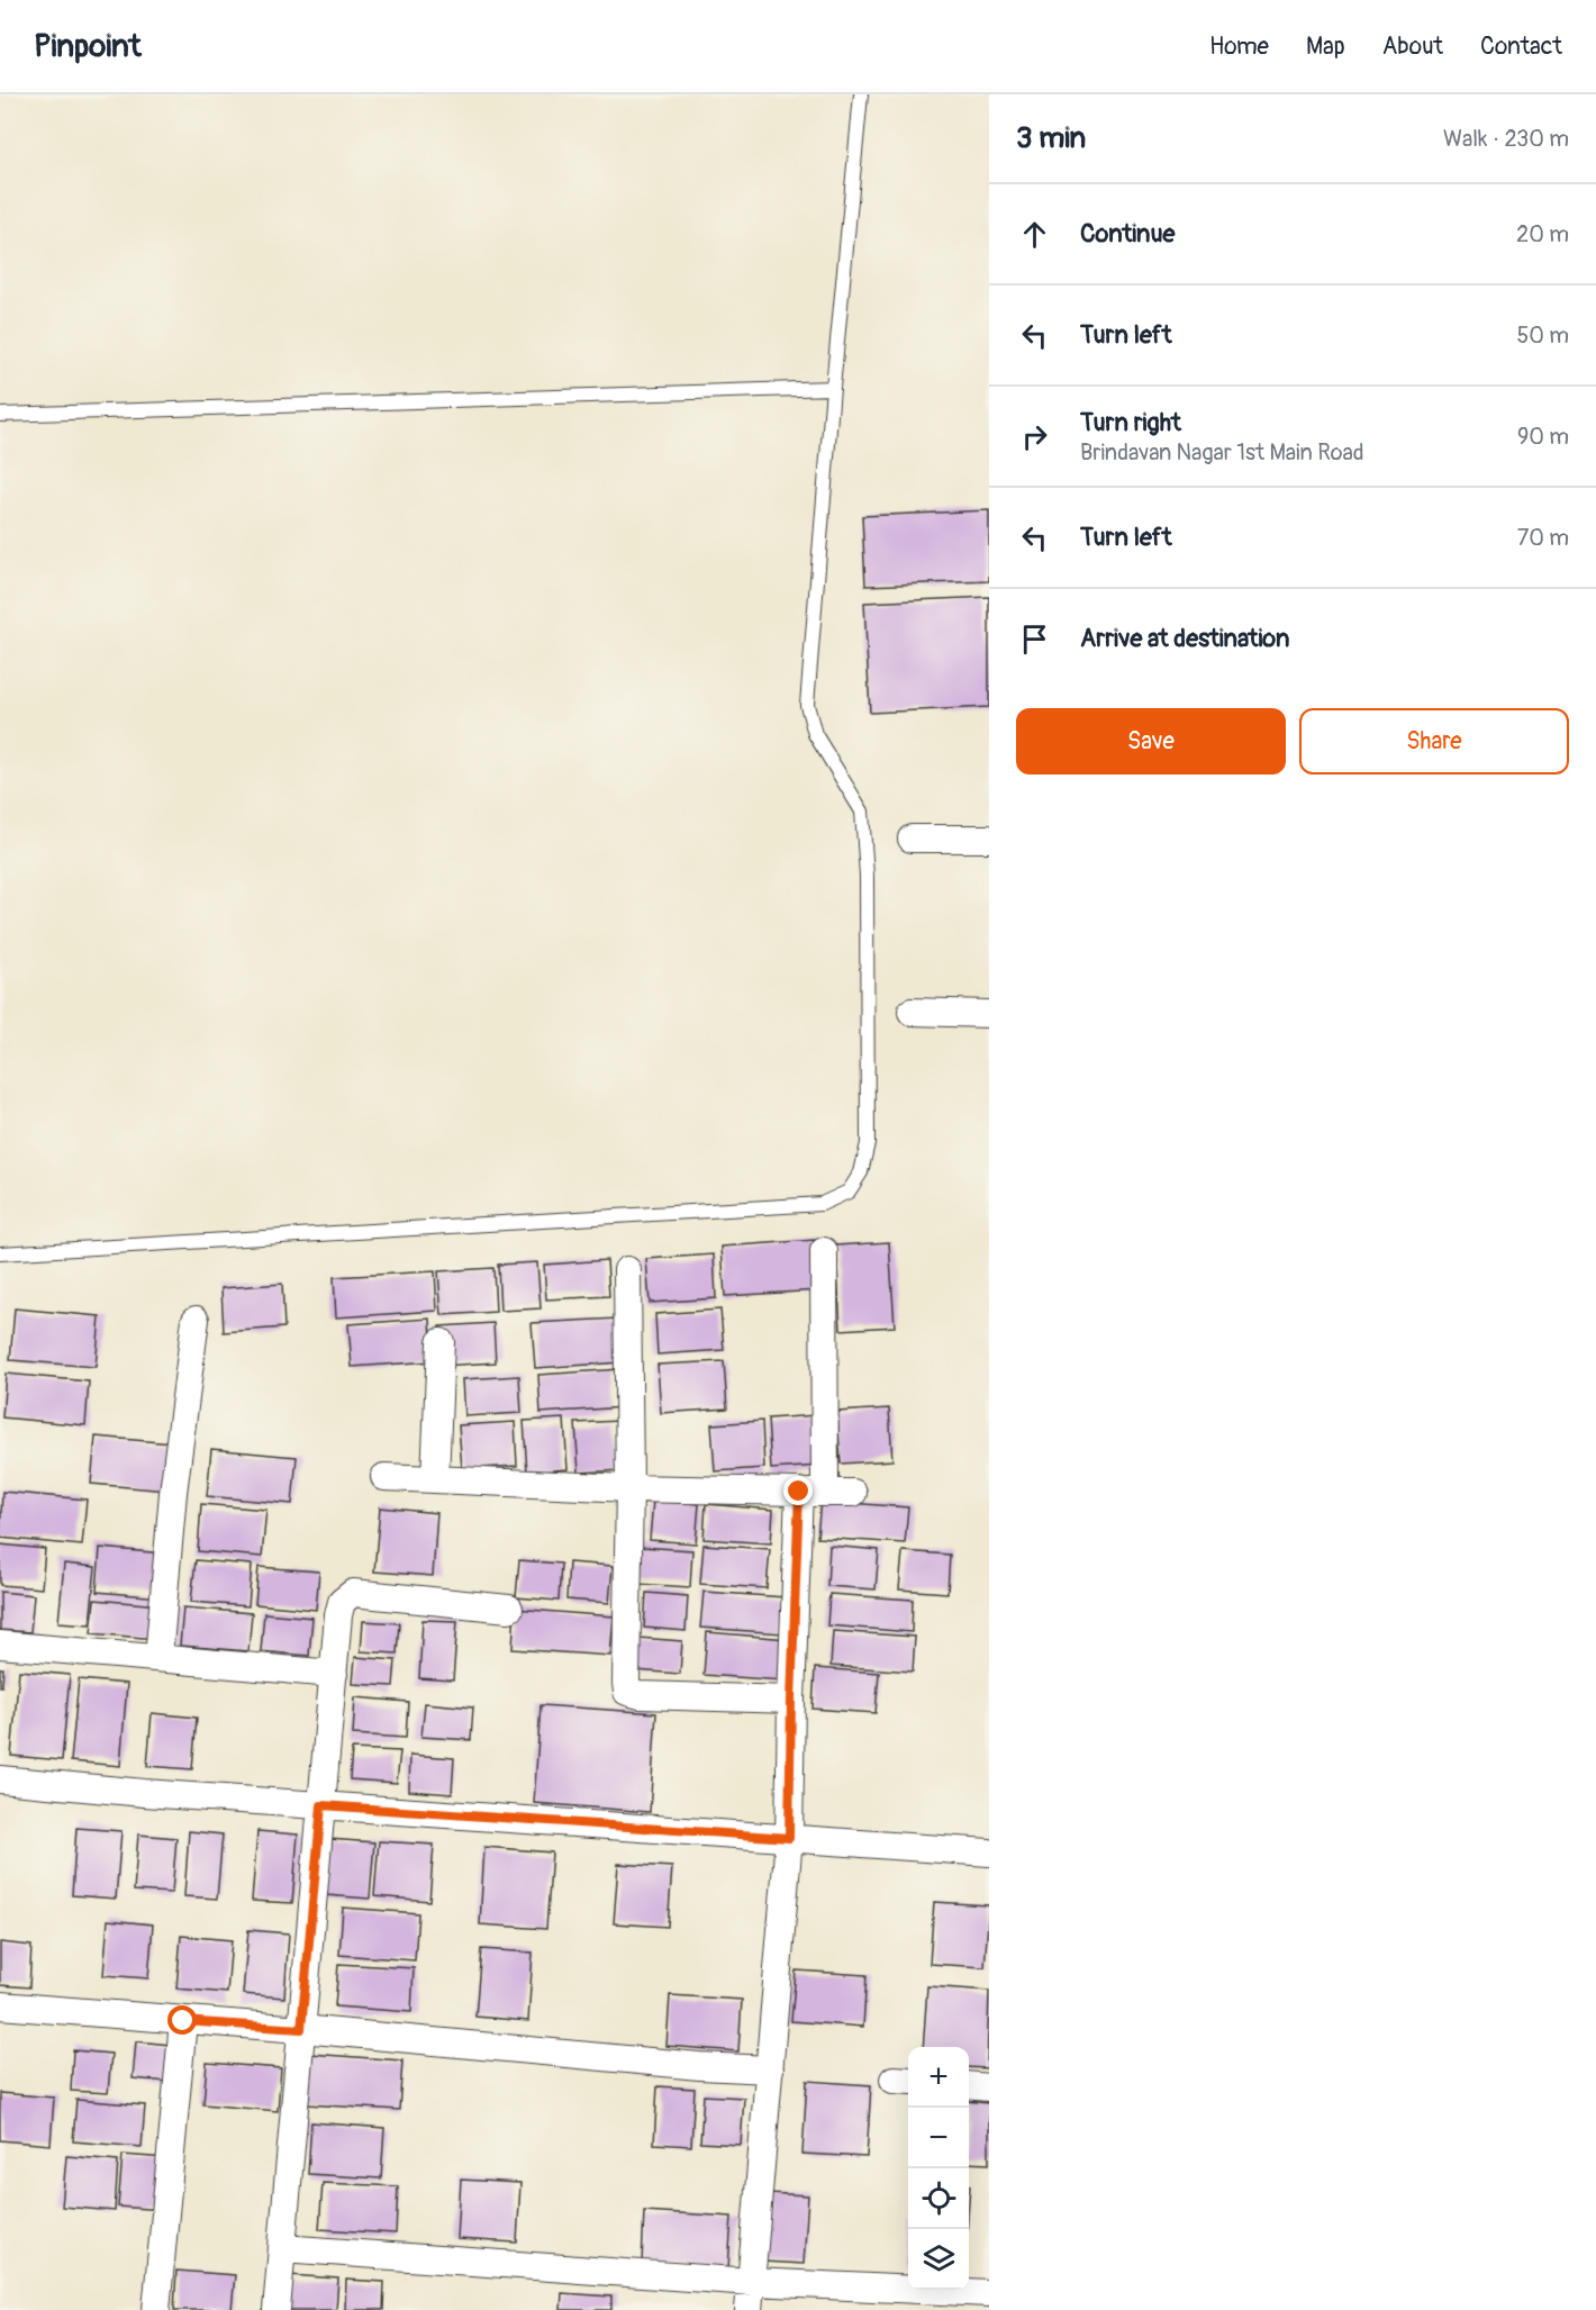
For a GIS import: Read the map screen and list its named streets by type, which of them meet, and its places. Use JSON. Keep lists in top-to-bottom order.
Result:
{
  "page": {
    "header": "Pinpoint",
    "nav": [
      "Home",
      "Map",
      "About",
      "Contact"
    ],
    "heading": ["3 min", "Walk · 230 m"],
    "list": [
      ["Continue", "20 m"],
      ["Turn left", "50 m"],
      ["Turn right", "Brindavan Nagar 1st Main Road", "90 m"],
      ["Turn left", "70 m"],
      "Arrive at destination"
    ],
    "buttons": ["Save", "Share"],
    "map_buttons": ["+", "−"]
  }
}
